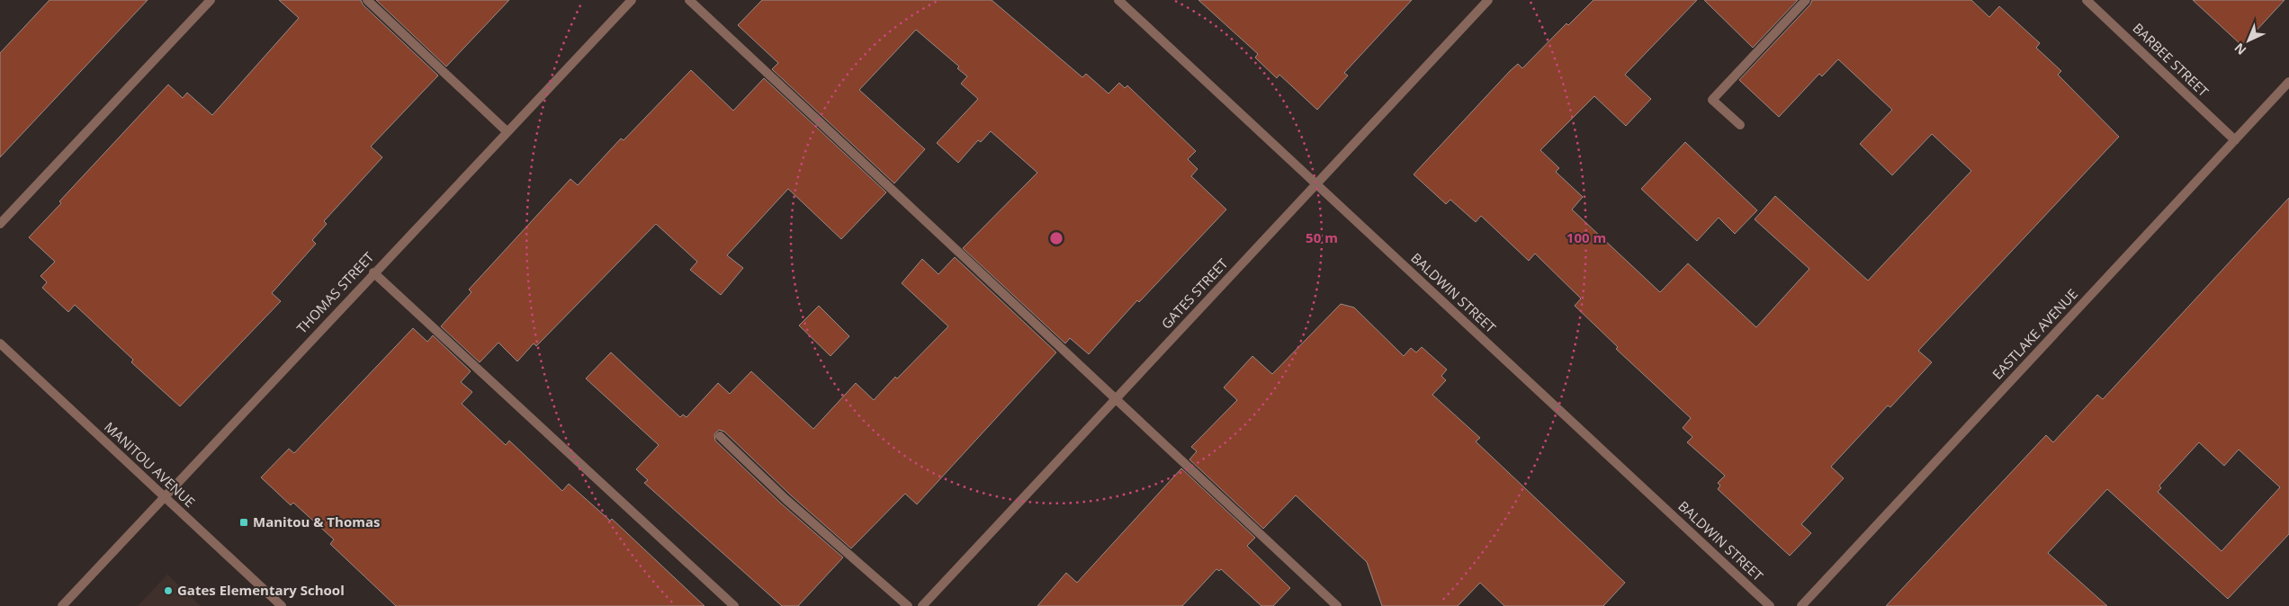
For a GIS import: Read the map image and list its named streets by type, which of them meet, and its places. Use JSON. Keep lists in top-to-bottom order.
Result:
{
  "streets": {
    "street": [
      "BARBEE STREET",
      "THOMAS STREET",
      "BALDWIN STREET",
      "GATES STREET",
      "EASTLAKE AVENUE",
      "MANITOU AVENUE"
    ]
  },
  "crossings": [
    ["BARBEE STREET", "EASTLAKE AVENUE"],
    ["THOMAS STREET", "MANITOU AVENUE"],
    ["BALDWIN STREET", "GATES STREET"]
  ],
  "places": {
    "transit": ["Manitou & Thomas"],
    "other": ["Gates Elementary School"]
  },
  "north": "bottom left",
  "rings": ["50 m", "100 m"]
}
